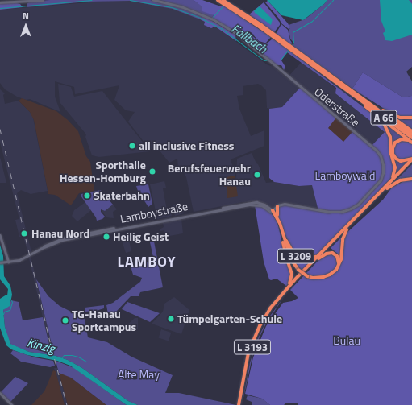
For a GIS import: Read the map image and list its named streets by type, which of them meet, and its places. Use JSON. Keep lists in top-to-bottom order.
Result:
{
  "streets": {
    "highway": ["A 66", "L 3209", "L 3193"],
    "street": ["Oderstraße", "Lamboystraße"]
  },
  "crossings": [
    ["Lamboystraße", "L 3209"],
    ["L 3209", "L 3193"]
  ],
  "districts": ["LAMBOY"],
  "water": ["Fallbach", "Kinzig"],
  "parks": ["Lamboywald", "Bulau", "Alte May"],
  "places": [
    "all inclusive Fitness",
    "Sporthalle Hessen-Homburg",
    "Berufsfeuerwehr Hanau",
    "Skaterbahn",
    "Hanau Nord",
    "Heilig Geist",
    "Tümpelgarten-Schule",
    "TG-Hanau Sportcampus"
  ],
  "north": "top"
}
